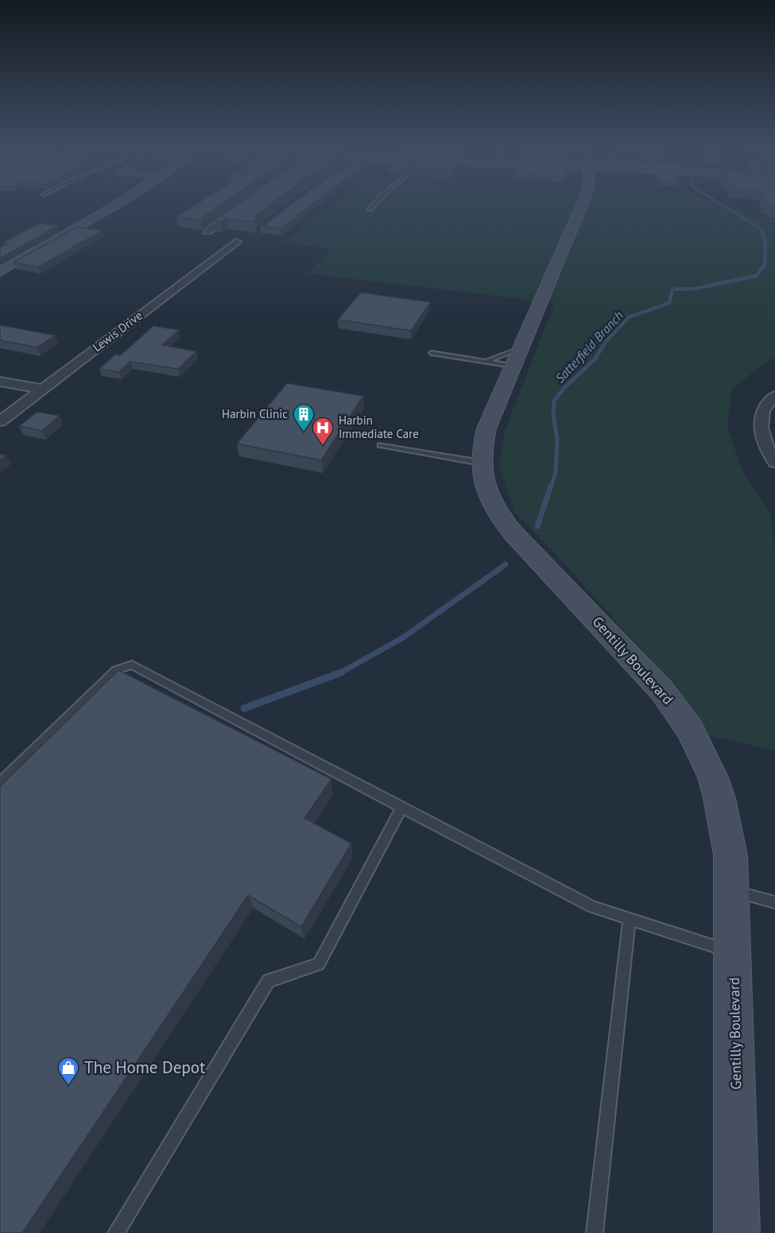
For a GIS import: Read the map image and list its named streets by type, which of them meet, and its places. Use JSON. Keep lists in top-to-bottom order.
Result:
{
  "streets": {
    "street": ["Lewis Drive", "Gentilly Boulevard"]
  },
  "water": ["Satterfield Branch"],
  "places": {
    "building": ["Harbin Clinic"],
    "hospital": ["Harbin Immediate Care"],
    "shop": ["The Home Depot"]
  }
}
